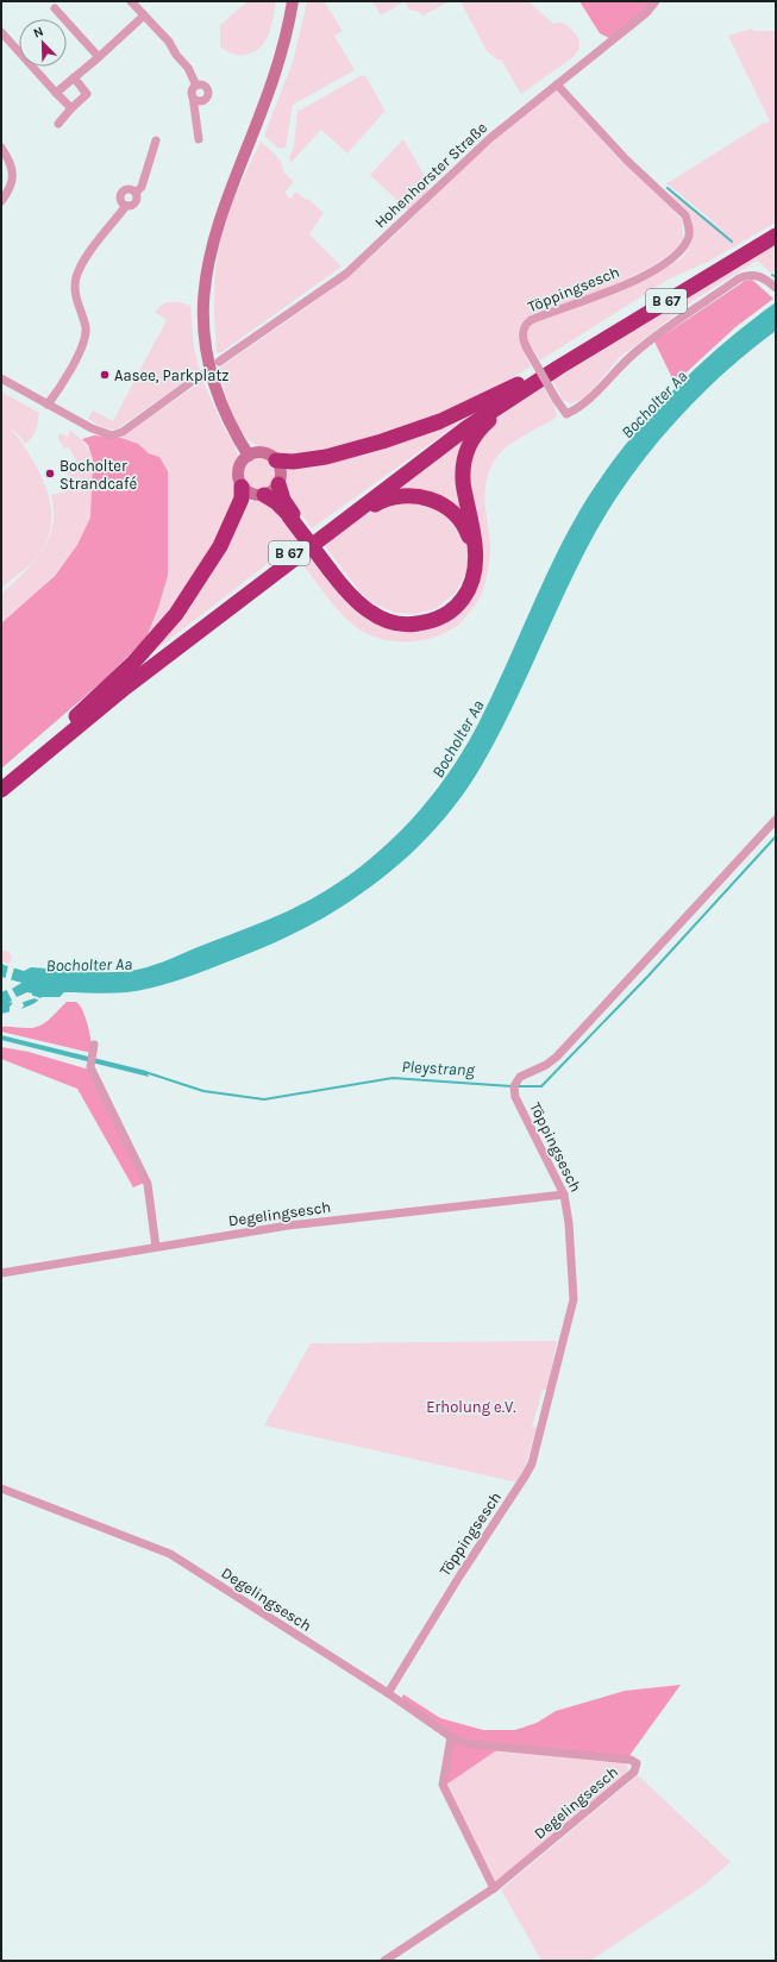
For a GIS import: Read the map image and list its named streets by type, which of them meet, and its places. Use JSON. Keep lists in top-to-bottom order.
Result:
{
  "streets": {
    "highway": ["B 67"],
    "street": ["Hohenhorster Straße", "Töppingsesch", "Degelingsesch"]
  },
  "crossings": [
    ["Hohenhorster Straße", "Töppingsesch"],
    ["Töppingsesch", "Degelingsesch"]
  ],
  "water": ["Bocholter Aa", "Pleystrang"],
  "parks": ["Erholung e.V."],
  "places": ["Aasee, Parkplatz", "Bocholter Strandcafé"],
  "north": "top left"
}
